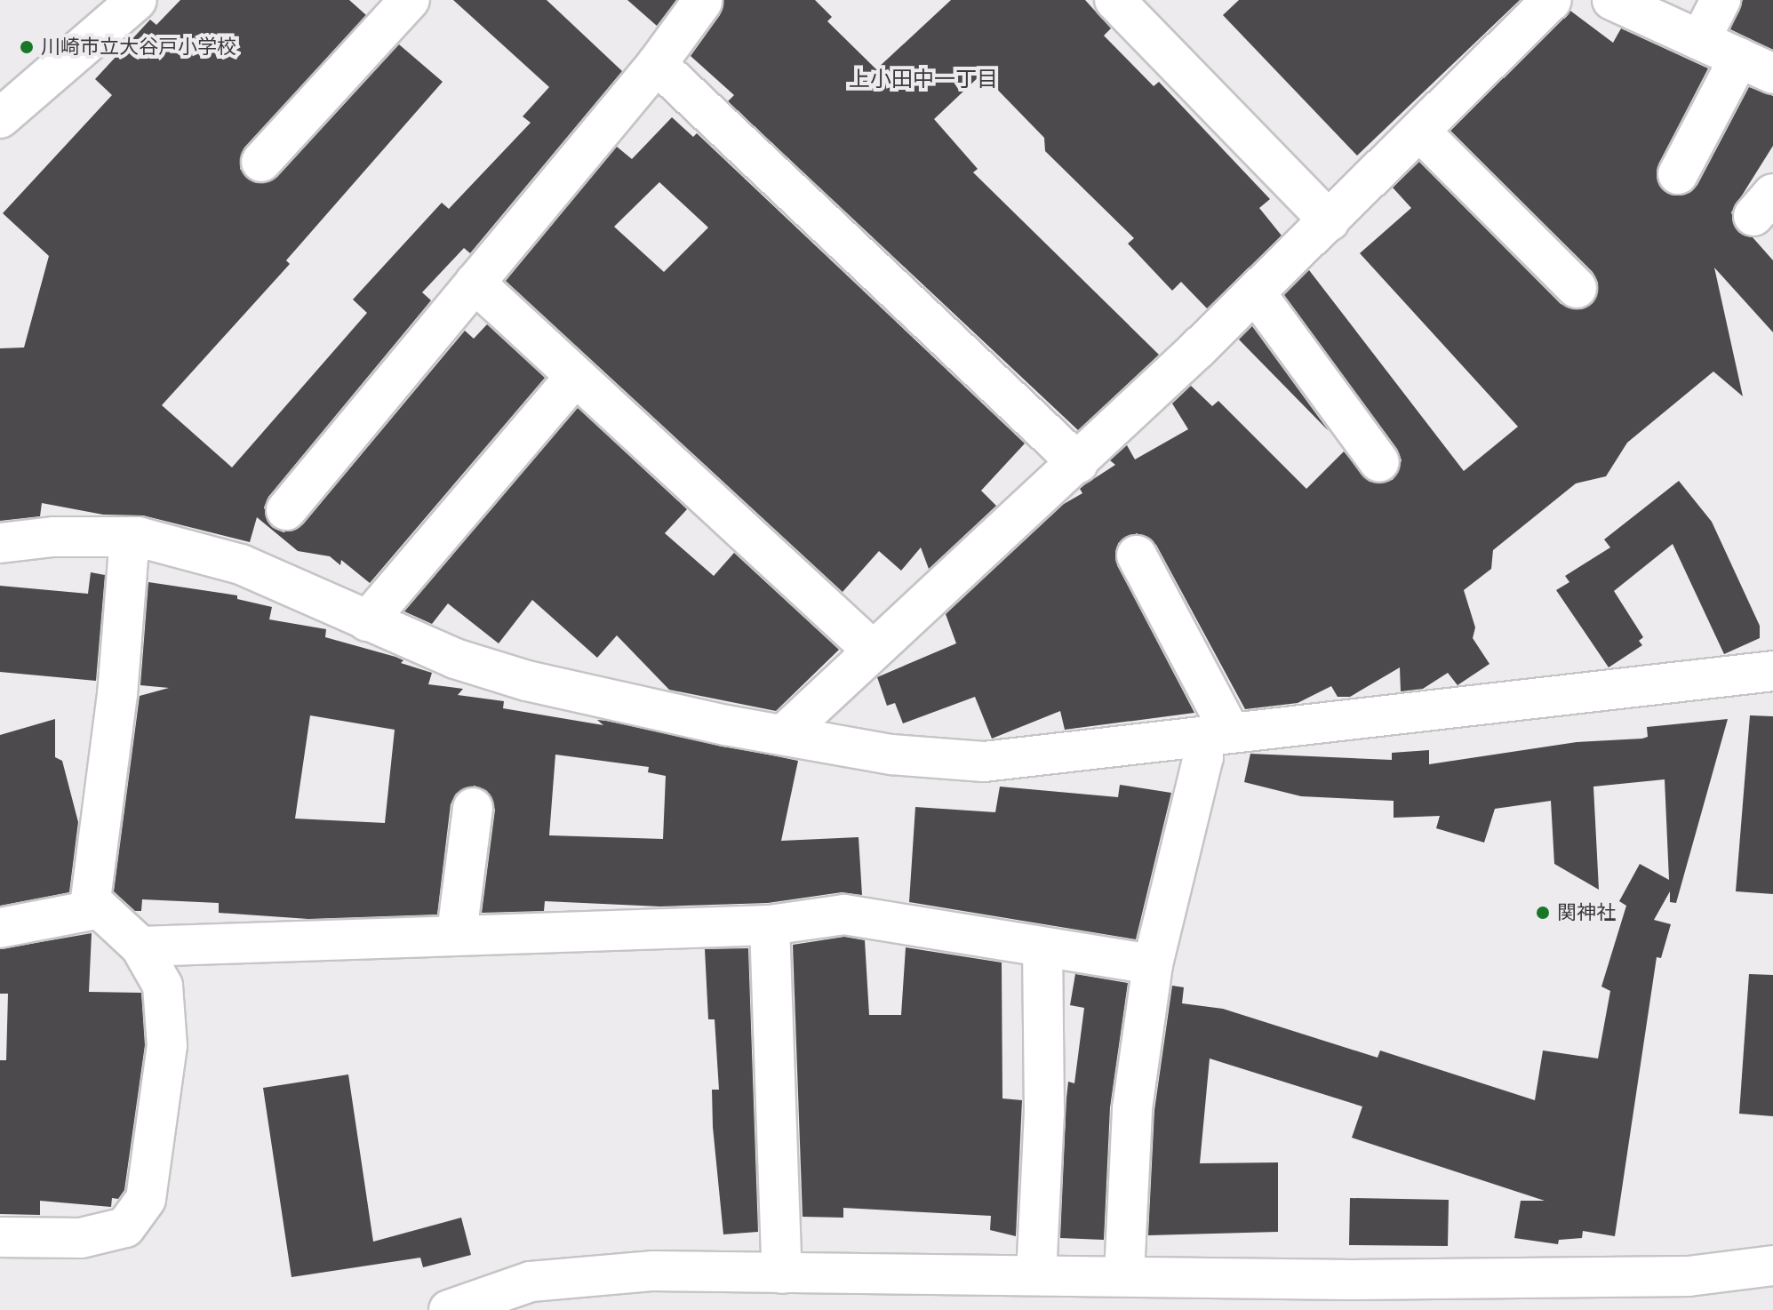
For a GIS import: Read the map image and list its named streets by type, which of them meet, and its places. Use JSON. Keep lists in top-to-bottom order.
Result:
{
  "districts": ["上小田中一丁目"],
  "places": ["川崎市立大谷戸小学校", "関神社"]
}
